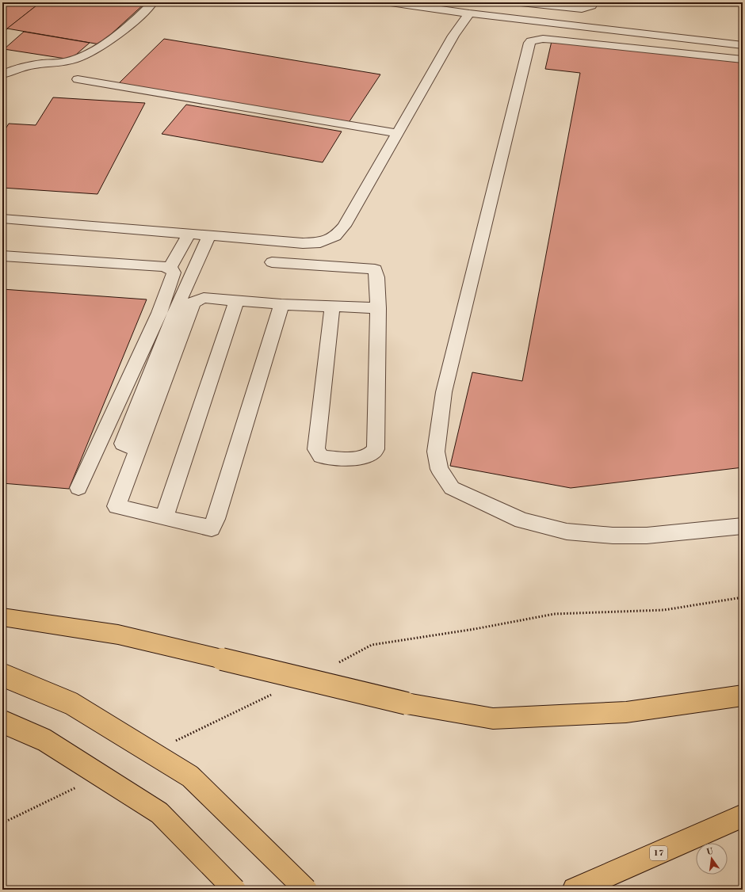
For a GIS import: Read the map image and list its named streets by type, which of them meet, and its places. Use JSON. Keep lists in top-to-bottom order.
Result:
{
  "streets": {
    "highway": ["17"]
  },
  "north": "top"
}
